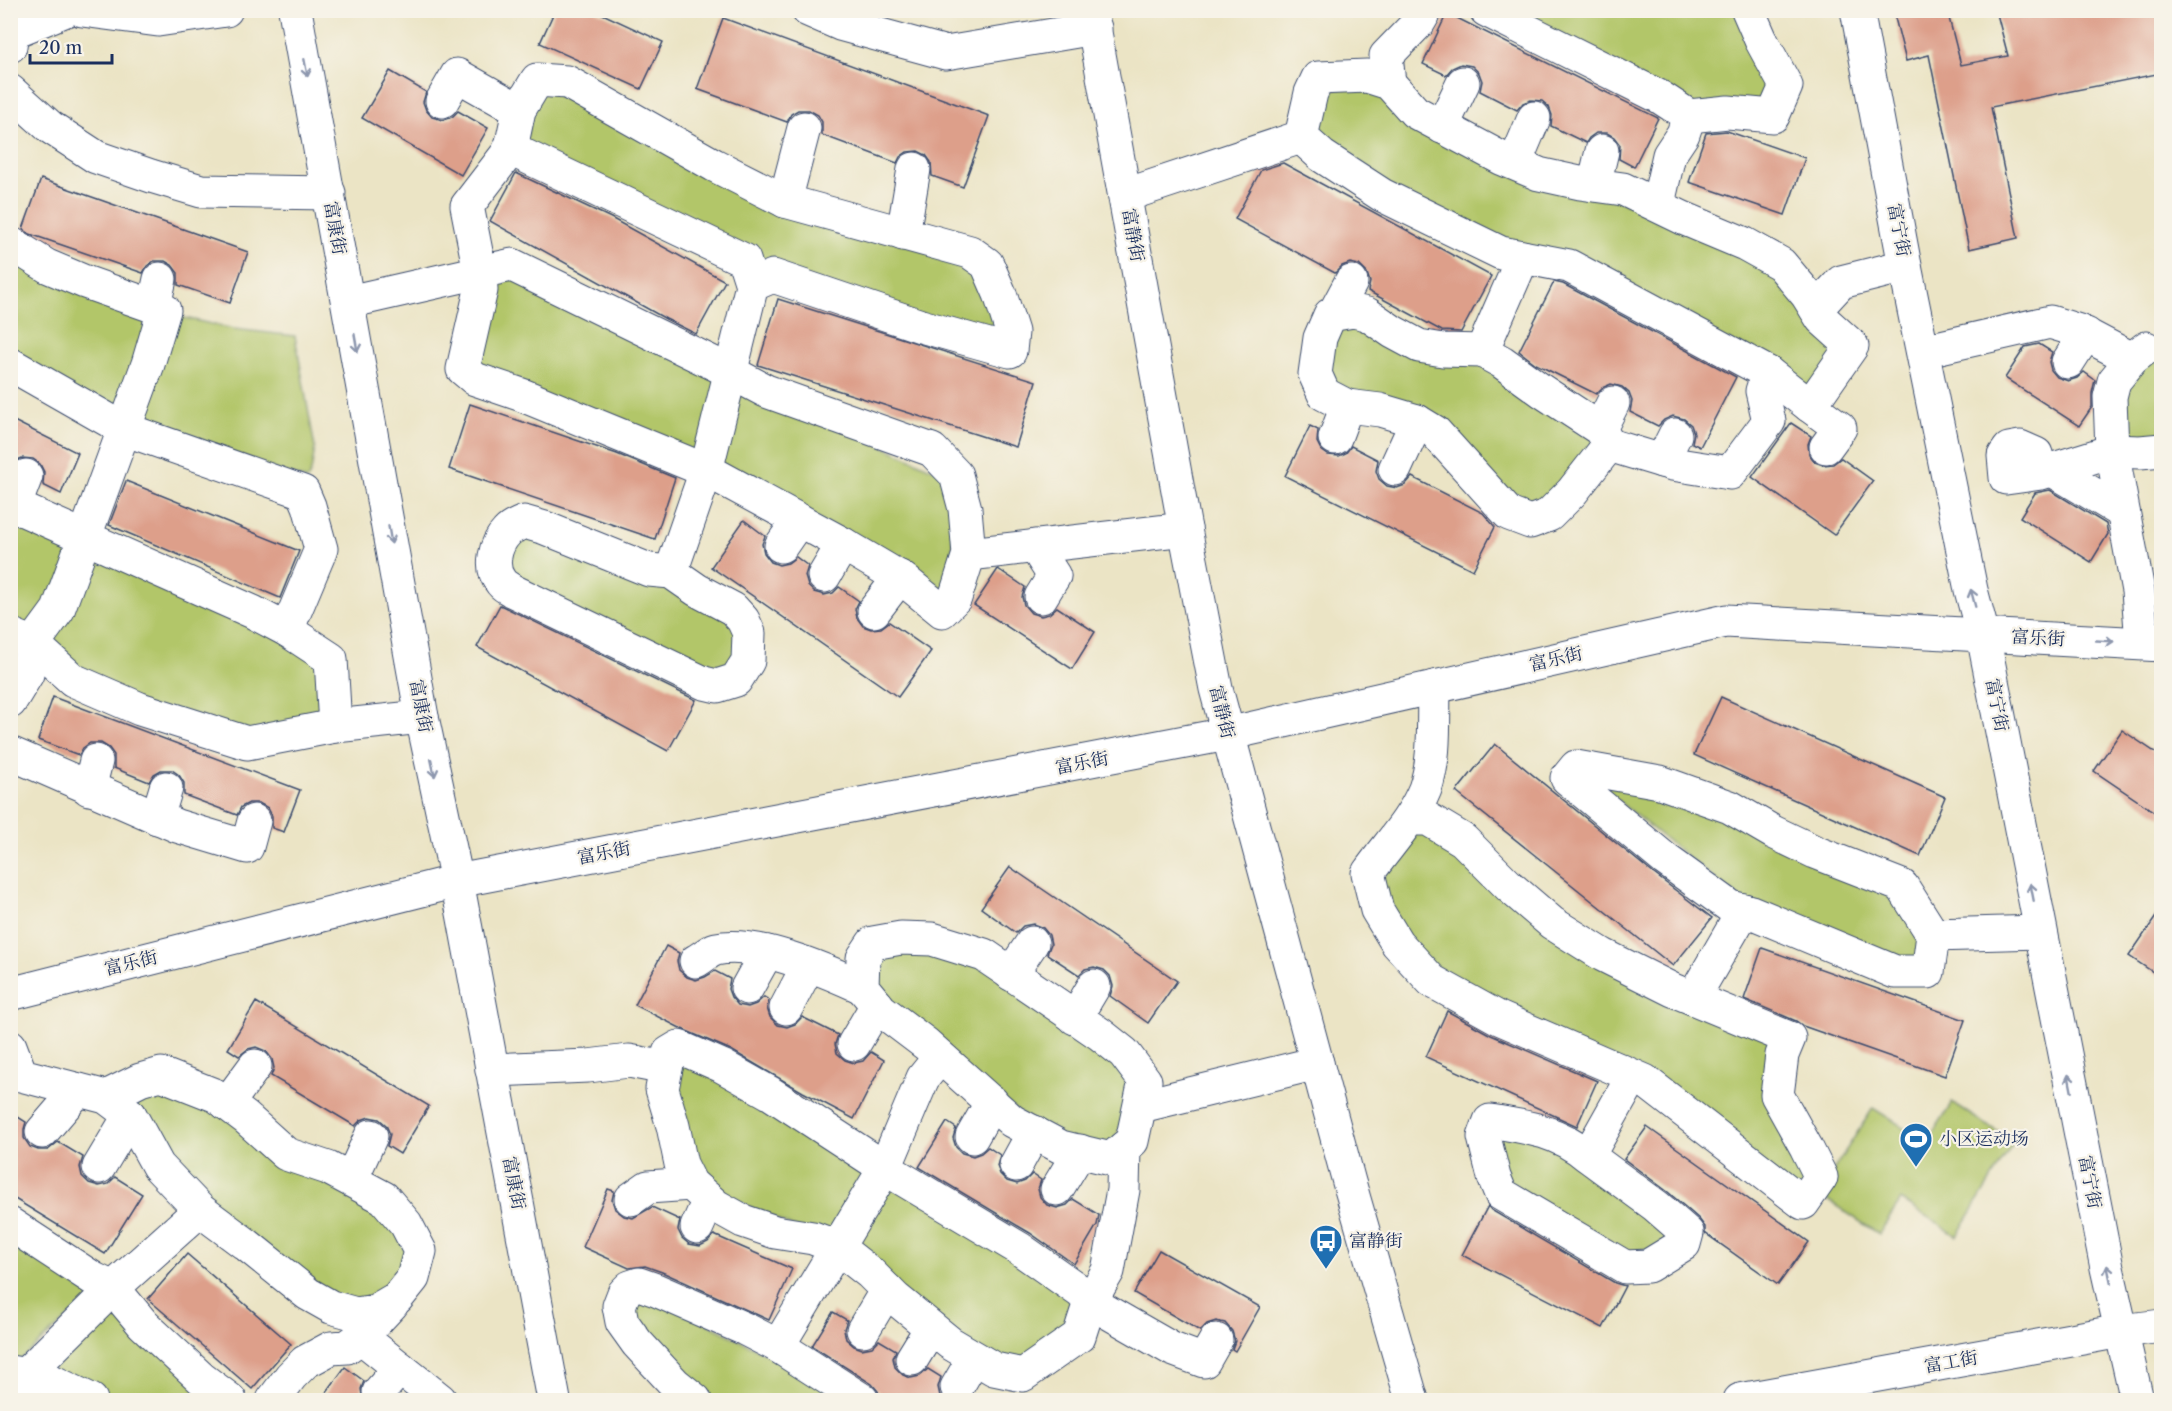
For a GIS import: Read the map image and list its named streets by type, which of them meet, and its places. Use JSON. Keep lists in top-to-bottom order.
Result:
{
  "streets": {
    "street": [
      "富康街",
      "富宁街",
      "富静街",
      "富乐街",
      "富工街"
    ]
  },
  "crossings": [
    ["富康街", "富乐街"],
    ["富宁街", "富乐街"],
    ["富宁街", "富工街"],
    ["富静街", "富乐街"]
  ],
  "one_way": ["富康街", "富宁街"],
  "places": {
    "sports": ["小区运动场"],
    "bus stop": ["富静街"]
  },
  "scale_bar": "20 m"
}
